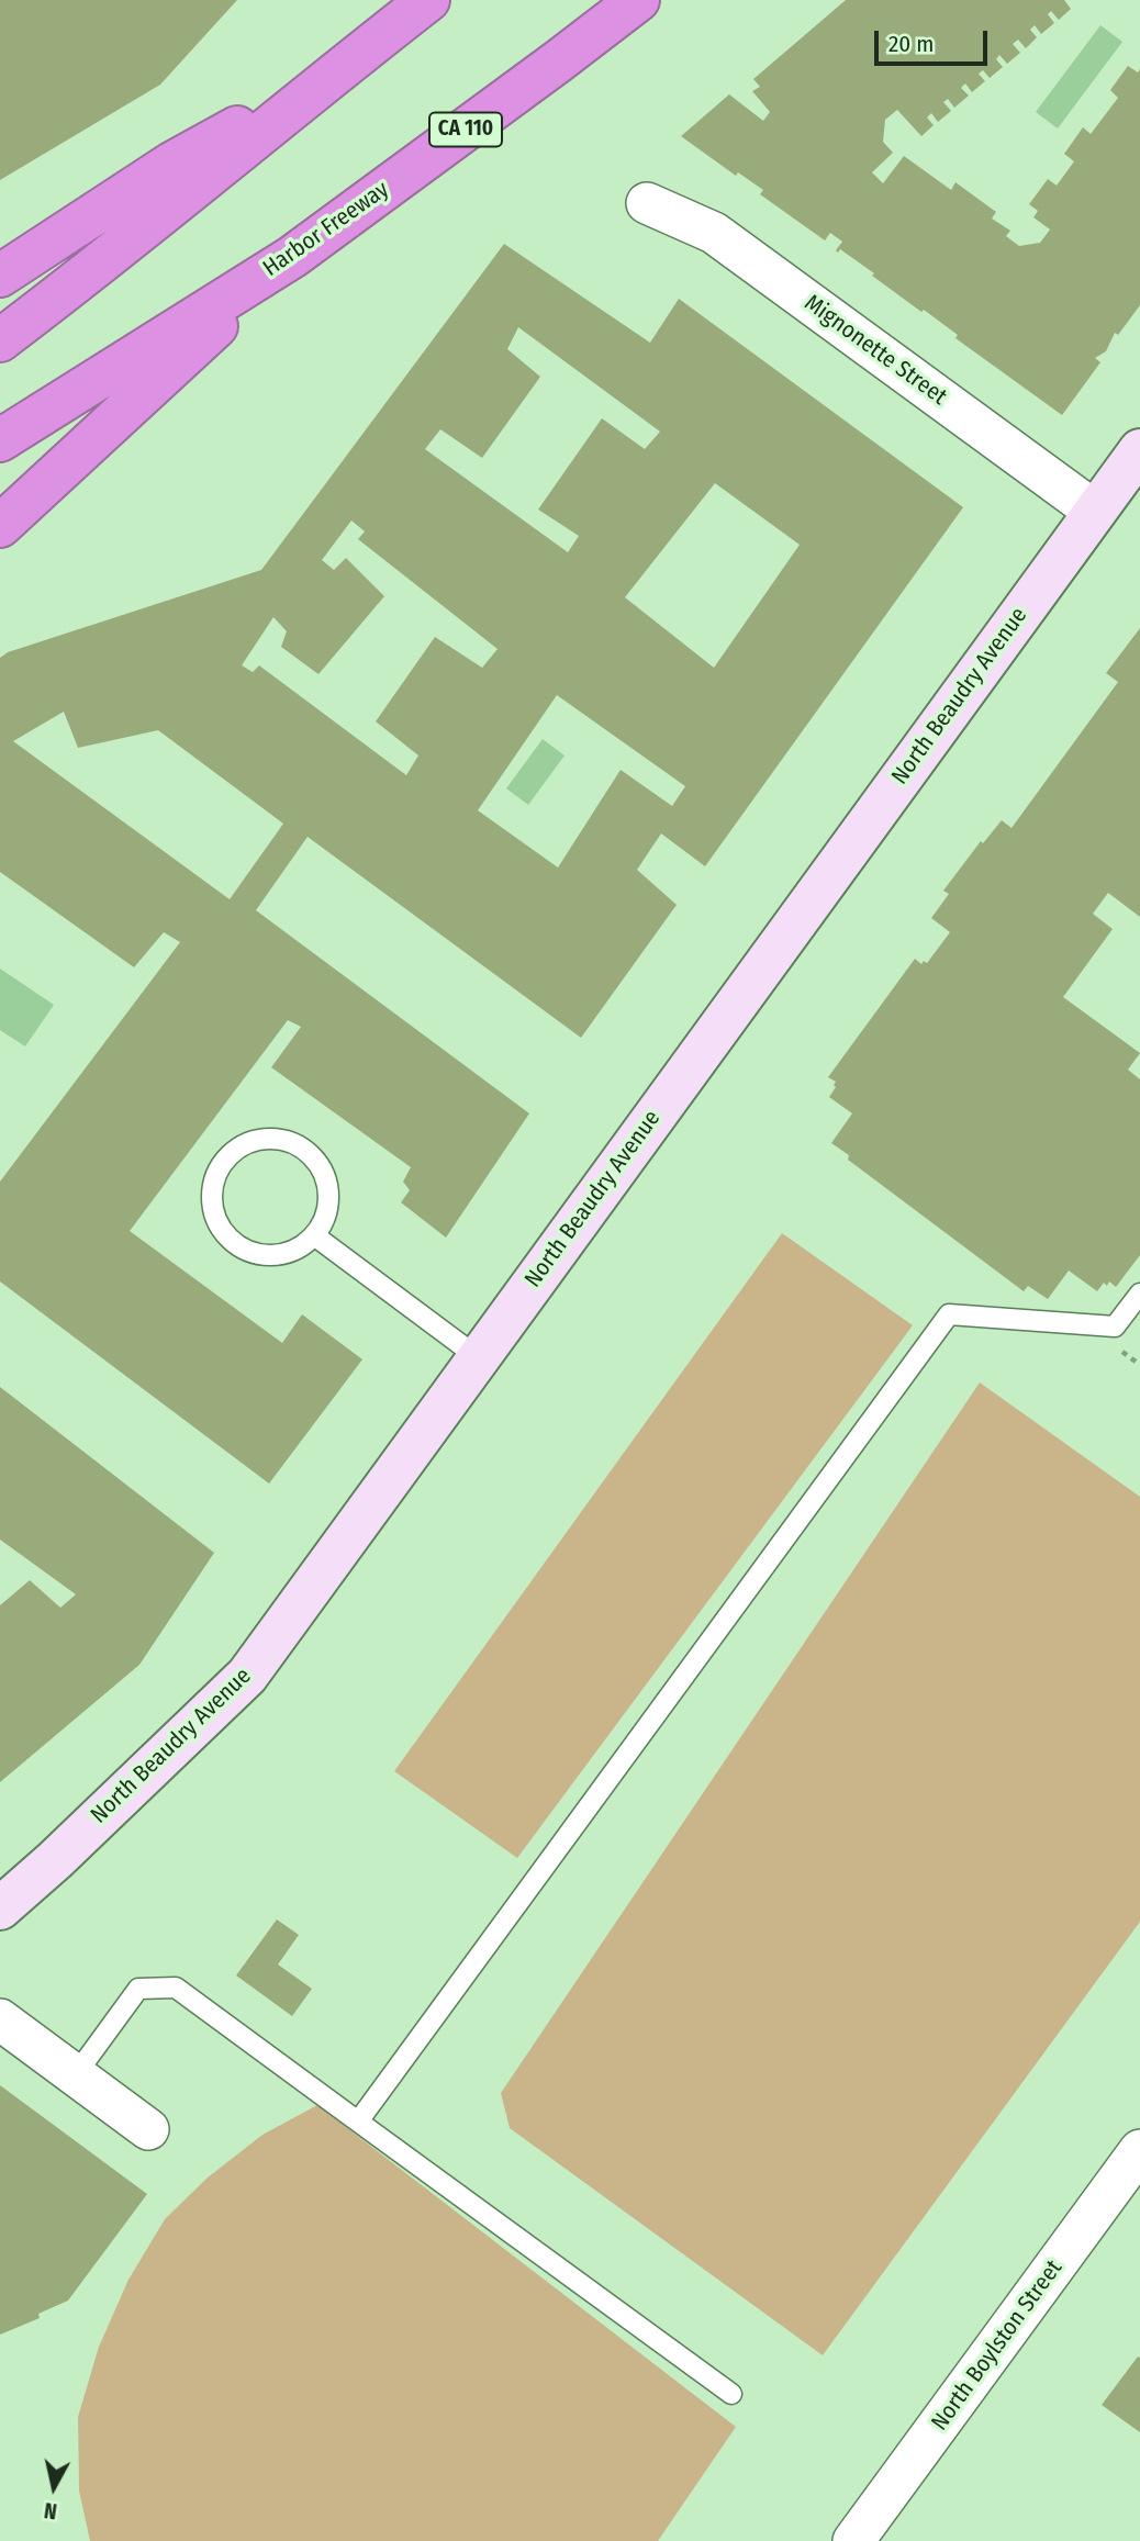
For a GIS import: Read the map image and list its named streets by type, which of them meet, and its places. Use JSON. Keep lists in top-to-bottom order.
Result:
{
  "streets": {
    "highway": ["CA 110", "Harbor Freeway"],
    "street": ["Mignonette Street", "North Beaudry Avenue", "North Boylston Street"]
  },
  "crossings": [
    ["Mignonette Street", "North Beaudry Avenue"]
  ],
  "scale_bar": "20 m",
  "north": "bottom"
}
